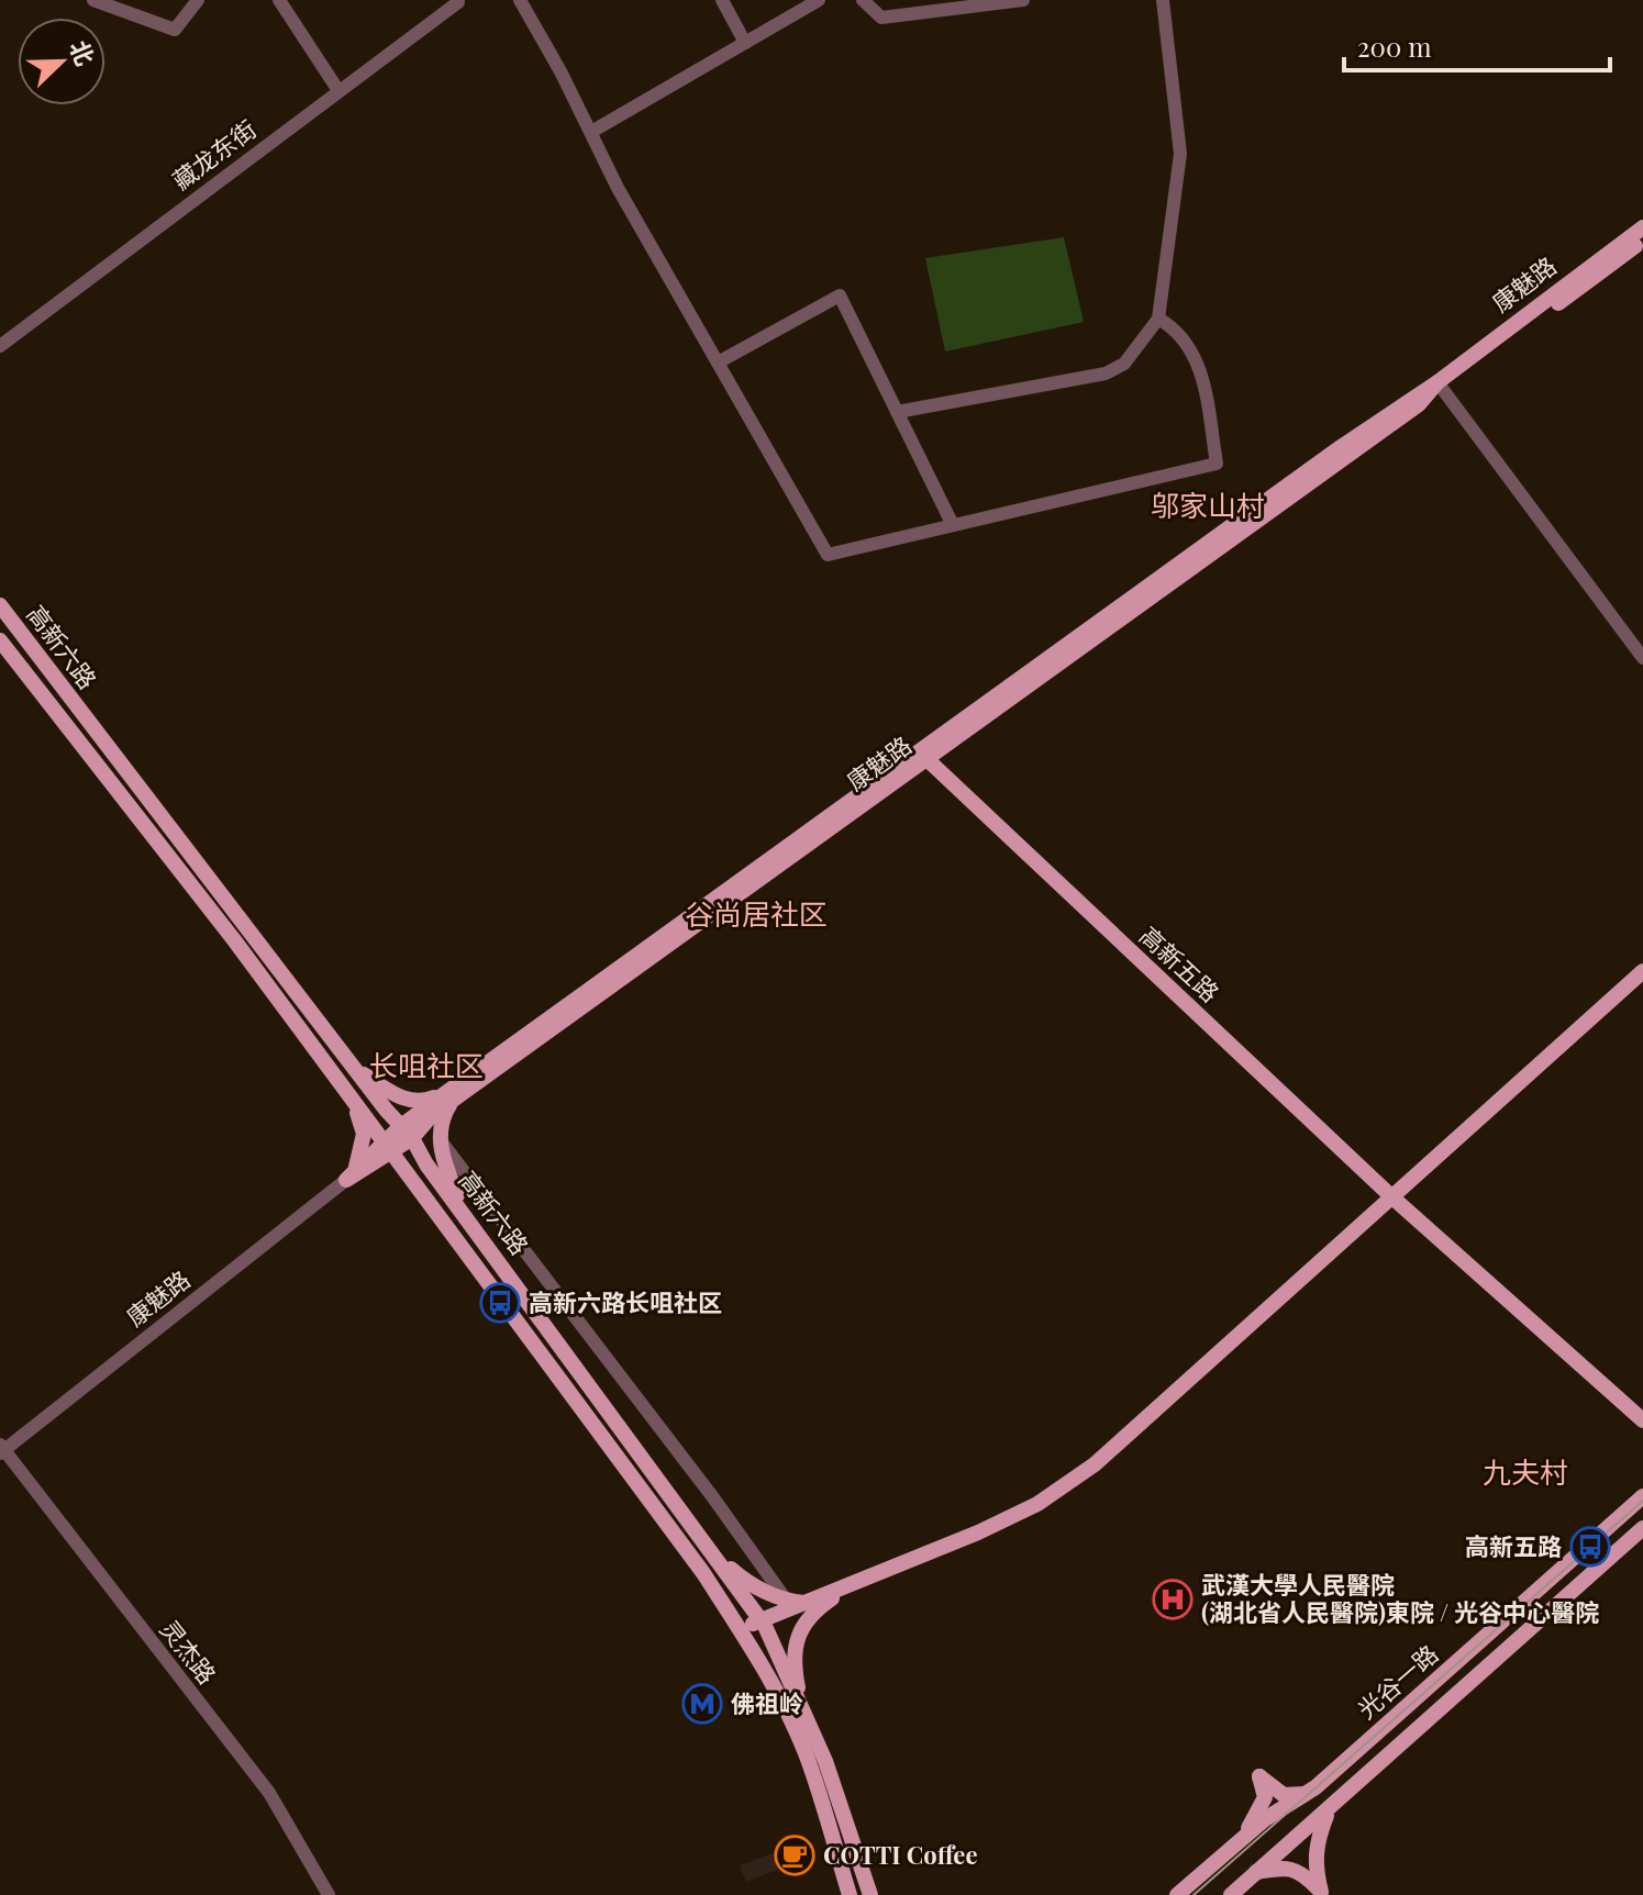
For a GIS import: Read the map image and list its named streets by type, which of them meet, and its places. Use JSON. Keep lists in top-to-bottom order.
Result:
{
  "streets": {
    "main road": [
      "康魅路",
      "高新六路",
      "高新五路",
      "光谷一路"
    ],
    "street": ["藏龙东街", "灵杰路"]
  },
  "crossings": [
    ["康魅路", "高新六路"],
    ["康魅路", "高新五路"],
    ["康魅路", "灵杰路"]
  ],
  "districts": [
    "邬家山村",
    "谷尚居社区",
    "长咀社区",
    "九夫村"
  ],
  "places": {
    "bus stop": ["高新六路长咀社区", "高新五路"],
    "hospital": ["武漢大學人民醫院 (湖北省人民醫院)東院 / 光谷中心醫院"],
    "metro station": ["佛祖岭"],
    "cafe": ["COTTI Coffee"]
  },
  "scale_bar": "200 m",
  "north": "top right"
}
